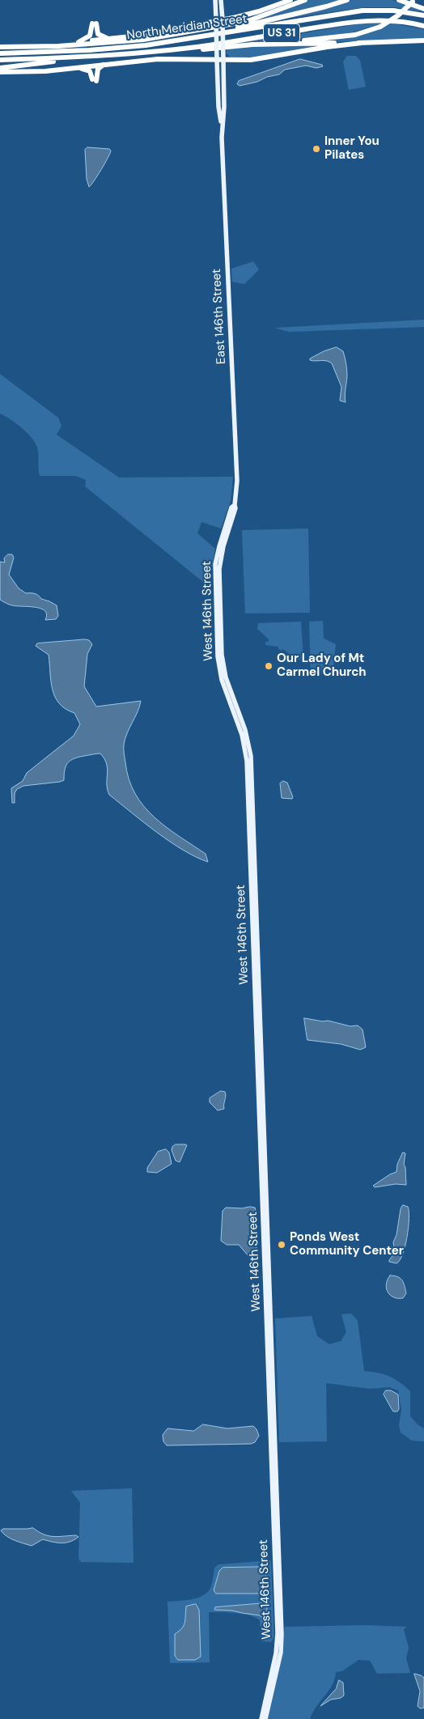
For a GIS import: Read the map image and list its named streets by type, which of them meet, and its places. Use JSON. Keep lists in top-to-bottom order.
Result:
{
  "streets": {
    "highway": ["North Meridian Street", "US 31"],
    "main road": ["East 146th Street", "West 146th Street"]
  },
  "crossings": [
    ["East 146th Street", "West 146th Street"]
  ],
  "places": ["Inner You Pilates", "Our Lady of Mt Carmel Church", "Ponds West Community Center"]
}
